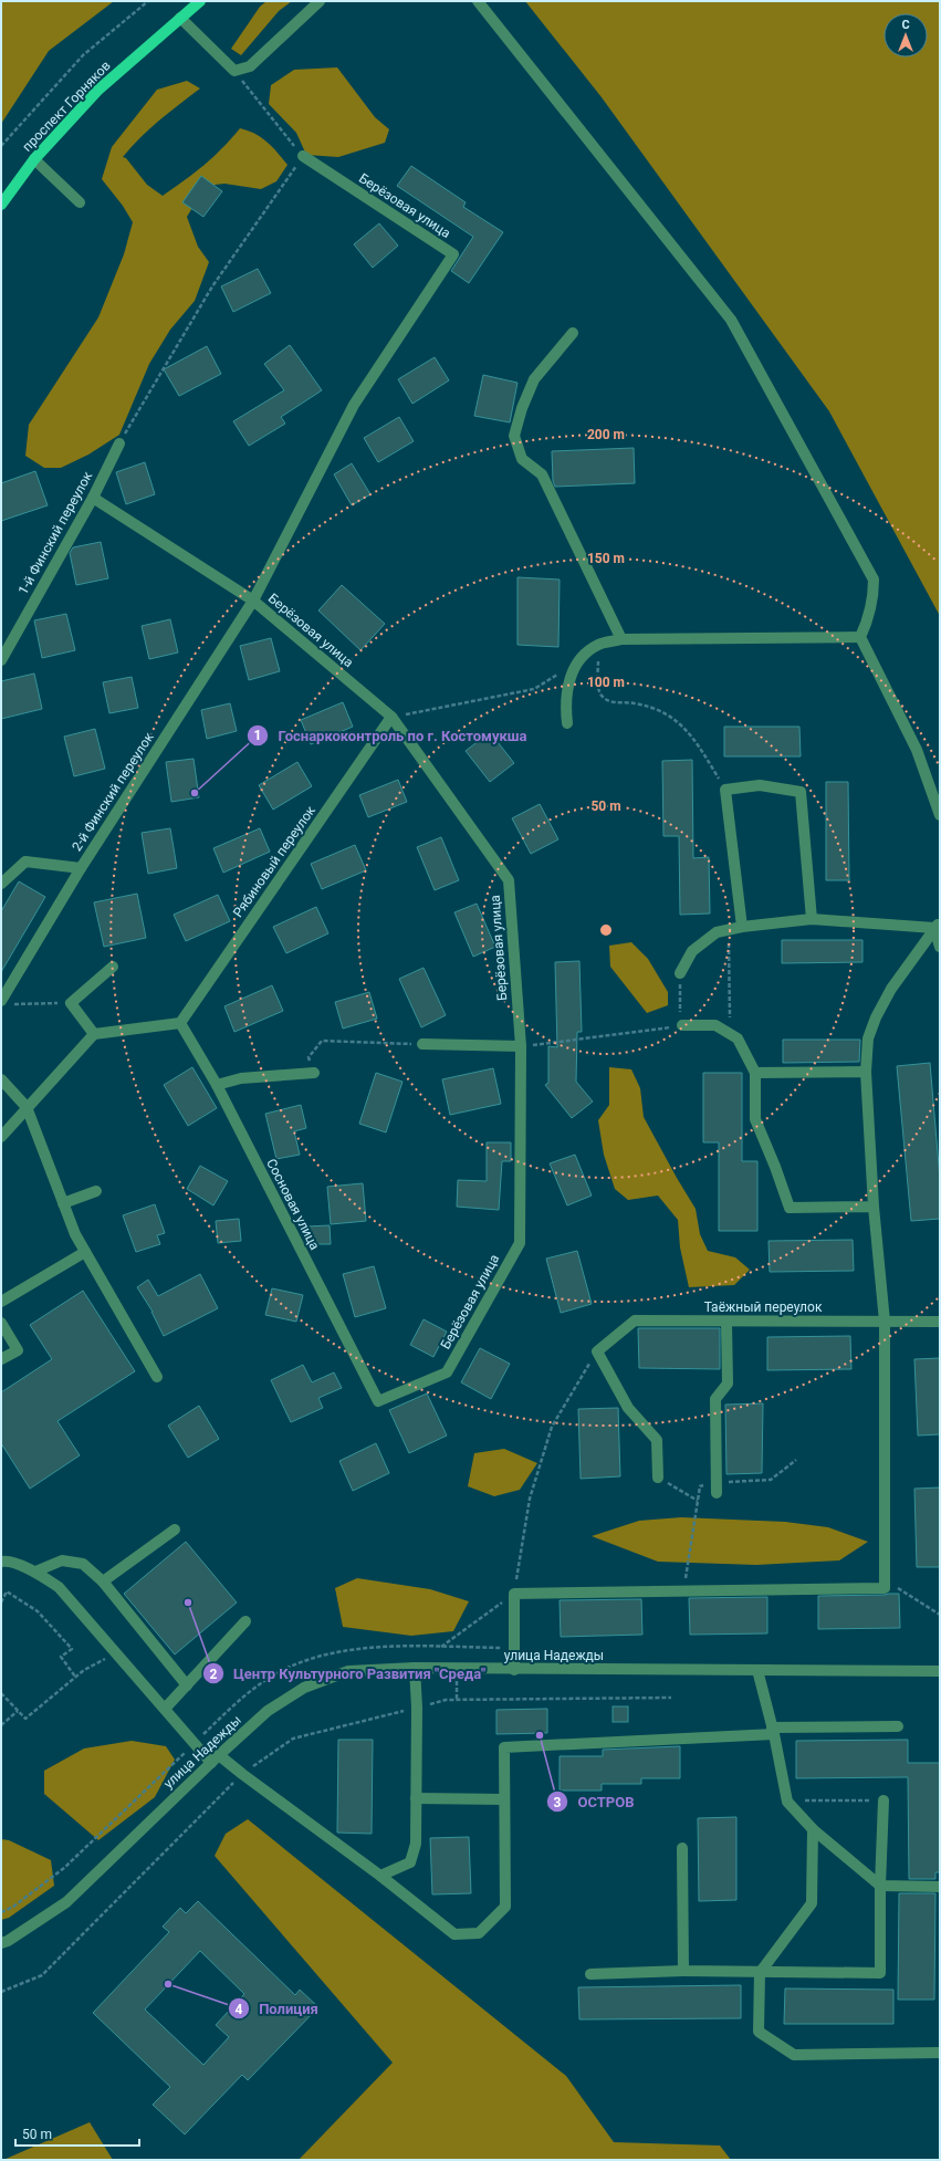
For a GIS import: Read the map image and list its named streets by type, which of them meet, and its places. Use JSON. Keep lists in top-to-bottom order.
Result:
{
  "streets": {
    "main road": ["проспект Горняков"],
    "street": [
      "Берёзовая улица",
      "1-й Финский переулок",
      "2-й Финский переулок",
      "Рябиновый переулок",
      "Сосновая улица",
      "Таёжный переулок",
      "улица Надежды"
    ]
  },
  "crossings": [
    ["Берёзовая улица", "2-й Финский переулок"],
    ["Берёзовая улица", "Рябиновый переулок"],
    ["Берёзовая улица", "Сосновая улица"],
    ["Рябиновый переулок", "Сосновая улица"]
  ],
  "places": [
    "Госнаркоконтроль по г. Костомукша",
    "Центр Культурного Развития \"Среда\"",
    "ОСТРОВ",
    "Полиция"
  ],
  "scale_bar": "50 m",
  "north": "top",
  "rings": [
    "200 m",
    "150 m",
    "100 m",
    "50 m"
  ]
}
